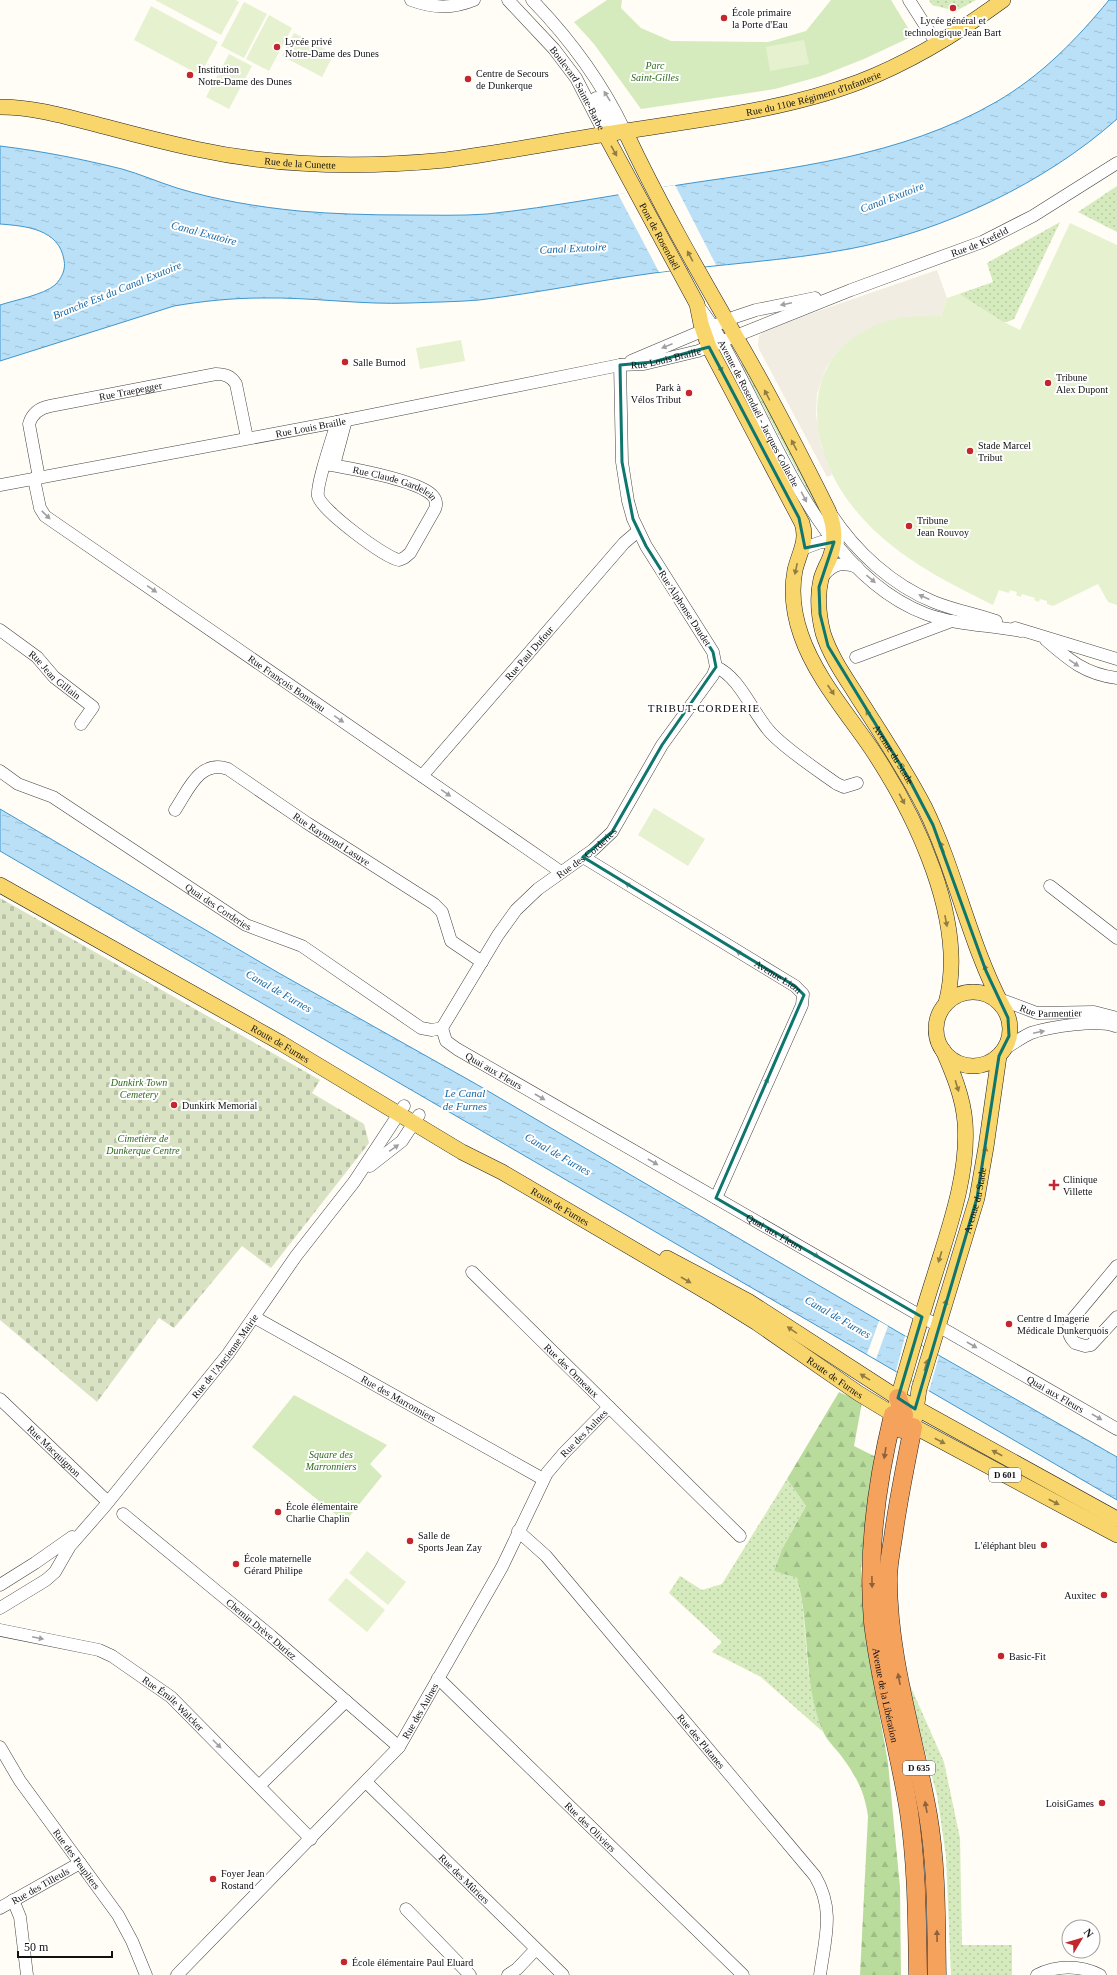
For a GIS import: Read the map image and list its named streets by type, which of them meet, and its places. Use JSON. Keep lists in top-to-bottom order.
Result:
{
  "streets": {
    "highway": ["Avenue de la Libération", "D 635"],
    "main road": [
      "Boulevard Sainte-Barbe",
      "Rue du 110e Régiment d'Infanterie",
      "Rue de la Cunette",
      "Pont de Rosendaël",
      "Avenue de Rosendaël - Jacques Collache",
      "Avenue du Stade",
      "Route de Furnes",
      "D 601"
    ],
    "street": [
      "Rue de Krefeld",
      "Rue Louis Braille",
      "Rue Traepegger",
      "Rue Claude Gardelein",
      "Rue Alphonse Daudet",
      "Rue Paul Dufour",
      "Rue Jean Gillain",
      "Rue François Bonneau",
      "Rue Raymond Lasuye",
      "Rue des Corderies",
      "Quai des Corderies",
      "Avenue Liem",
      "Rue Parmentier",
      "Quai aux Fleurs",
      "Rue de l'Ancienne Mairie",
      "Rue des Ormeaux",
      "Rue des Marronniers",
      "Rue des Aulnes",
      "Rue Macquignon",
      "Chemin Drève Duriez",
      "Rue Émile Walcker",
      "Rue des Platanes",
      "Rue des Oliviers",
      "Rue des Peupliers",
      "Rue des Mûriers",
      "Rue des Tilleuls"
    ]
  },
  "crossings": [
    ["Boulevard Sainte-Barbe", "Rue du 110e Régiment d'Infanterie"],
    ["Boulevard Sainte-Barbe", "Rue de la Cunette"],
    ["Boulevard Sainte-Barbe", "Pont de Rosendaël"],
    ["Rue du 110e Régiment d'Infanterie", "Rue de la Cunette"],
    ["Pont de Rosendaël", "Avenue de Rosendaël - Jacques Collache"],
    ["Rue de Krefeld", "Rue Louis Braille"],
    ["Rue de Krefeld", "Avenue de Rosendaël - Jacques Collache"],
    ["Rue Louis Braille", "Rue Traepegger"],
    ["Rue Louis Braille", "Avenue de Rosendaël - Jacques Collache"],
    ["Rue Louis Braille", "Rue Claude Gardelein"],
    ["Rue Louis Braille", "Rue Alphonse Daudet"],
    ["Rue Louis Braille", "Rue François Bonneau"],
    ["Rue Traepegger", "Rue François Bonneau"],
    ["Avenue de Rosendaël - Jacques Collache", "Avenue du Stade"],
    ["Rue Alphonse Daudet", "Rue Paul Dufour"],
    ["Rue Alphonse Daudet", "Rue des Corderies"],
    ["Rue Paul Dufour", "Rue François Bonneau"],
    ["Rue François Bonneau", "Rue des Corderies"],
    ["Avenue du Stade", "Rue Parmentier"],
    ["Avenue du Stade", "Route de Furnes"],
    ["Avenue du Stade", "Quai aux Fleurs"],
    ["Avenue du Stade", "Avenue de la Libération"],
    ["Rue Raymond Lasuye", "Rue des Corderies"],
    ["Rue des Corderies", "Quai des Corderies"],
    ["Rue des Corderies", "Avenue Liem"],
    ["Rue des Corderies", "Quai aux Fleurs"],
    ["Quai des Corderies", "Quai aux Fleurs"],
    ["Avenue Liem", "Quai aux Fleurs"],
    ["Route de Furnes", "Rue de l'Ancienne Mairie"],
    ["Route de Furnes", "Avenue de la Libération"],
    ["Rue de l'Ancienne Mairie", "Rue des Marronniers"],
    ["Rue de l'Ancienne Mairie", "Rue Macquignon"],
    ["Rue des Ormeaux", "Rue des Aulnes"],
    ["Rue des Marronniers", "Rue des Aulnes"],
    ["Rue des Aulnes", "Chemin Drève Duriez"],
    ["Rue des Aulnes", "Rue Émile Walcker"],
    ["Rue des Aulnes", "Rue des Platanes"],
    ["Rue des Aulnes", "Rue des Oliviers"],
    ["Rue des Aulnes", "Rue des Mûriers"],
    ["Rue des Peupliers", "Rue des Tilleuls"]
  ],
  "one_way": ["Rue François Bonneau", "Quai aux Fleurs", "Rue Émile Walcker"],
  "districts": ["TRIBUT-CORDERIE"],
  "water": [
    "Canal Exutoire",
    "Branche Est du Canal Exutoire",
    "Canal de Furnes",
    "Le Canal de Furnes"
  ],
  "parks": [
    "Parc Saint-Gilles",
    "Dunkirk Town Cemetery",
    "Cimetière de Dunkerque Centre",
    "Square des Marronniers"
  ],
  "places": {
    "other": [
      "Lycée général et technologique Jean Bart",
      "École primaire la Porte d'Eau",
      "Lycée privé Notre-Dame des Dunes",
      "Institution Notre-Dame des Dunes",
      "Centre de Secours de Dunkerque",
      "Salle Burnod",
      "Tribune Alex Dupont",
      "Park à Vélos Tribut",
      "Stade Marcel Tribut",
      "Tribune Jean Rouvoy",
      "Dunkirk Memorial",
      "Centre d Imagerie Médicale Dunkerquois",
      "École élémentaire Charlie Chaplin",
      "Salle de Sports Jean Zay",
      "L'éléphant bleu",
      "École maternelle Gérard Philipe",
      "Auxitec",
      "Basic-Fit",
      "LoisiGames",
      "Foyer Jean Rostand",
      "École élémentaire Paul Eluard"
    ],
    "health": ["Clinique Villette"]
  },
  "scale_bar": "50 m",
  "north": "top right"
}
